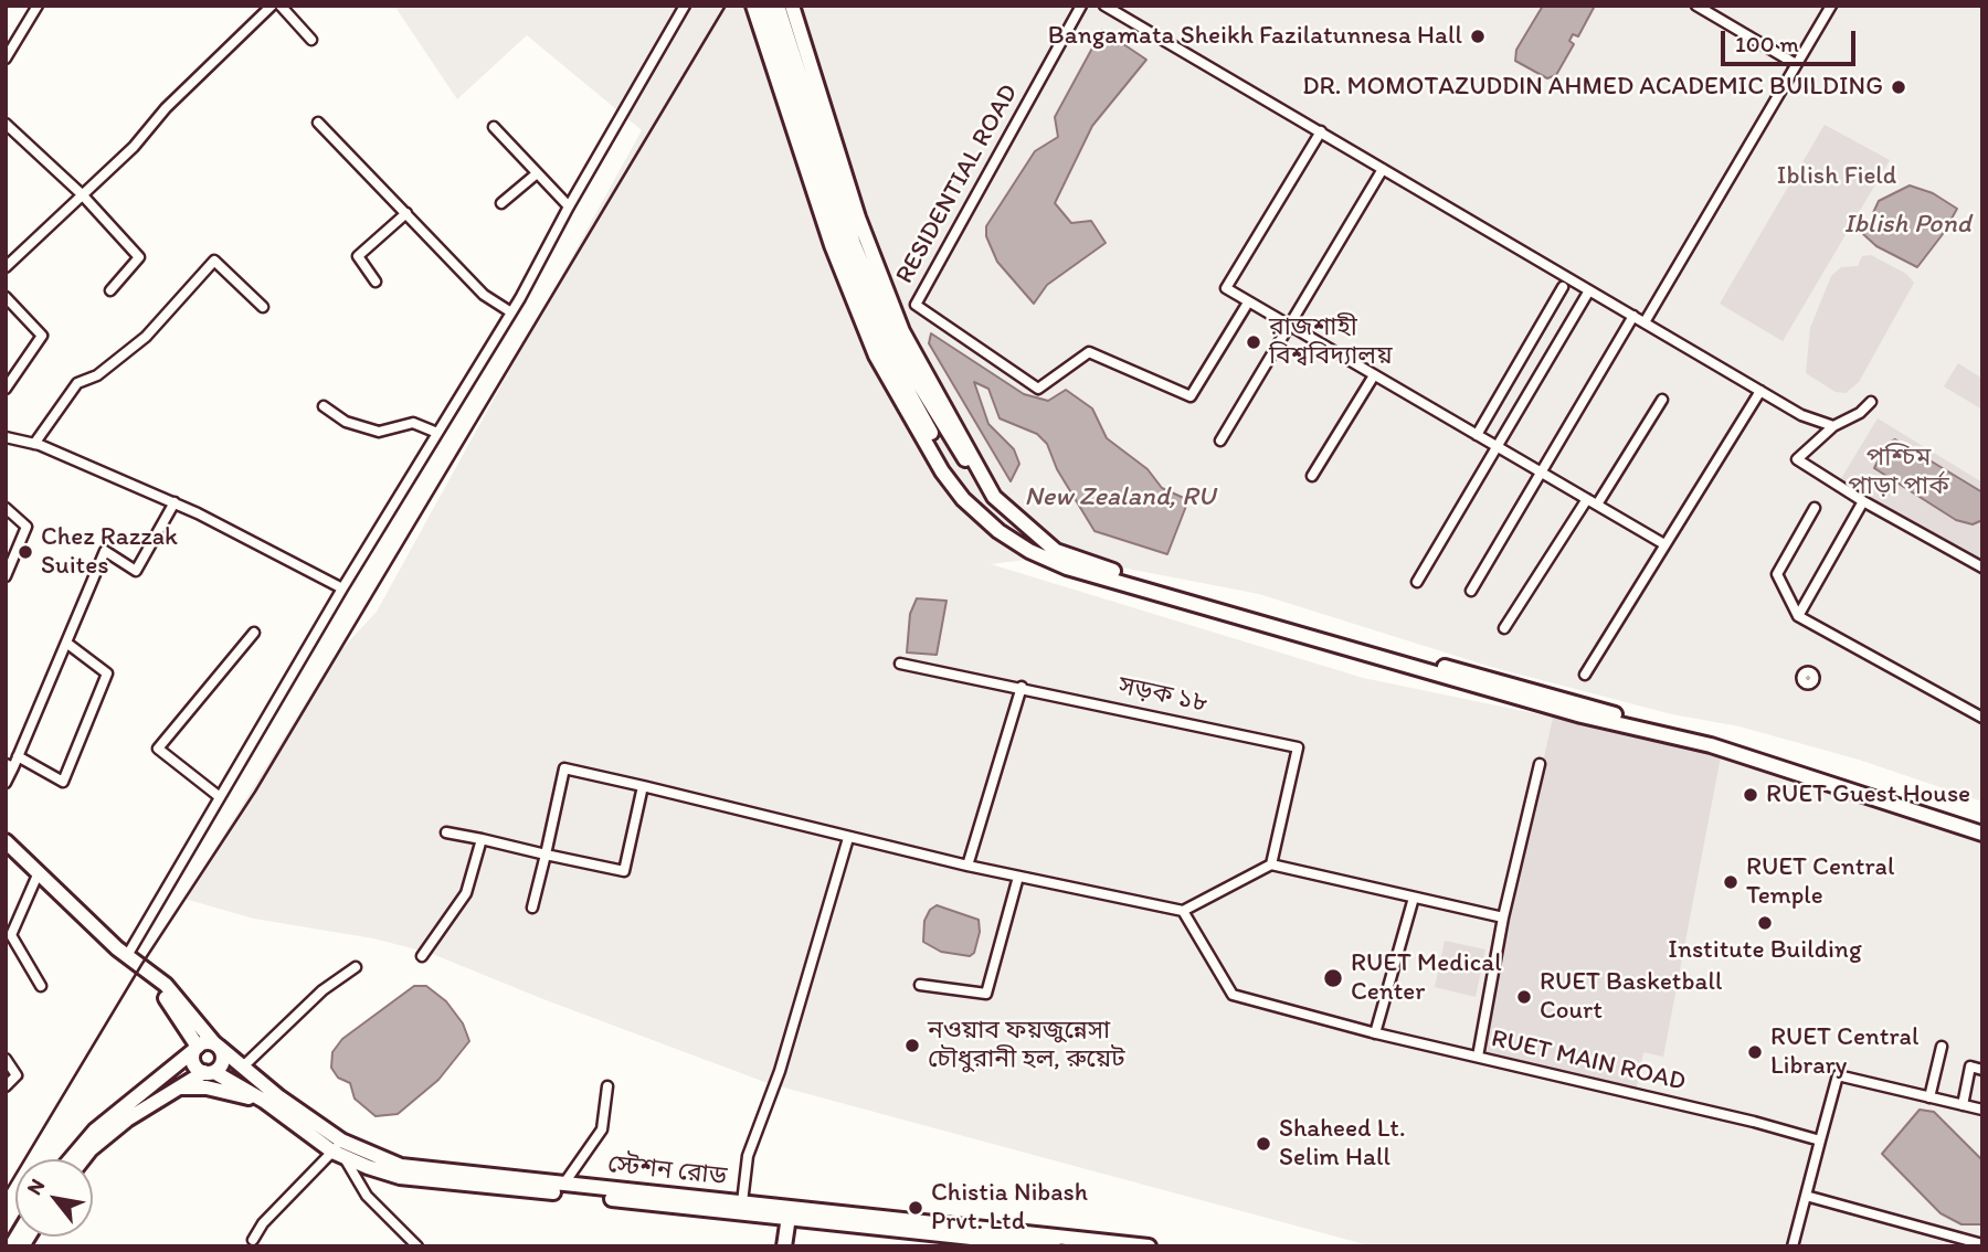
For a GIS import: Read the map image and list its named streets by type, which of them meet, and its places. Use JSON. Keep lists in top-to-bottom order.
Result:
{
  "streets": {
    "main road": ["স্টেশন রোড"],
    "street": ["RESIDENTIAL ROAD", "সড়ক ১৮", "RUET MAIN ROAD"]
  },
  "water": ["Iblish Pond", "New Zealand, RU"],
  "parks": ["Iblish Field", "পশ্চিম পাড়া পার্ক"],
  "places": [
    "Bangamata Sheikh Fazilatunnesa Hall",
    "DR. MOMOTAZUDDIN AHMED ACADEMIC BUILDING",
    "রাজশাহী বিশ্ববিদ্যালয়",
    "Chez Razzak Suites",
    "RUET Guest House",
    "RUET Central Temple",
    "Institute Building",
    "RUET Medical Center",
    "RUET Basketball Court",
    "নওয়াব ফয়জুন্নেসা চৌধুরানী হল, রুয়েট",
    "RUET Central Library",
    "Shaheed Lt. Selim Hall",
    "Chistia Nibash Prvt. Ltd"
  ],
  "scale_bar": "100 m",
  "north": "top left"
}
